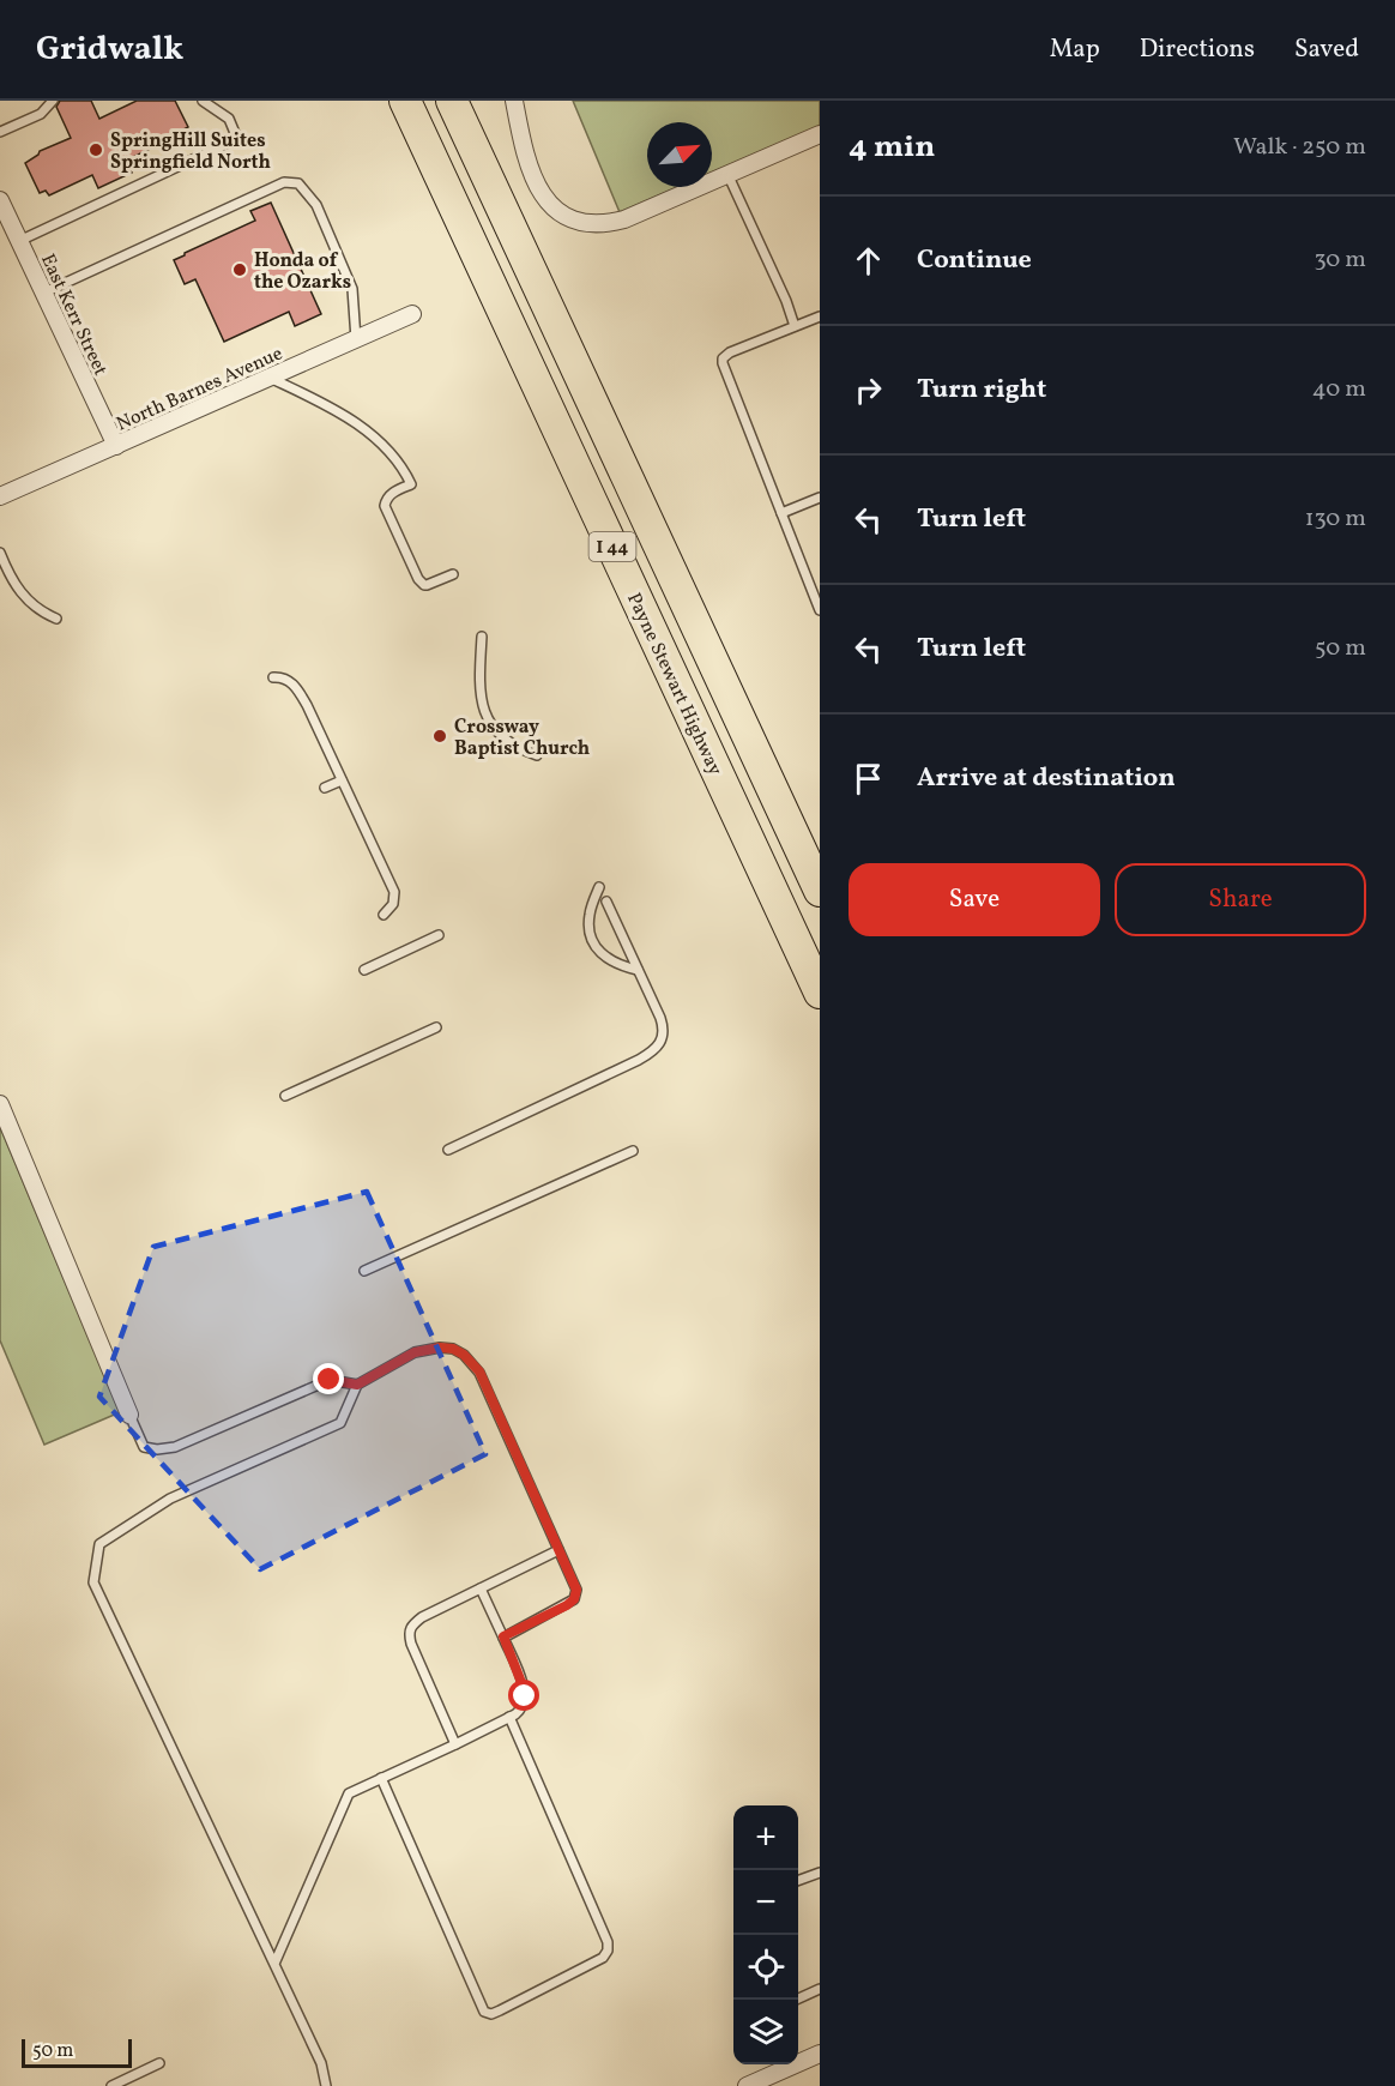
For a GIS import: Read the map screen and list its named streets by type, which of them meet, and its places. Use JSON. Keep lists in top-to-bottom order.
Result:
{
  "streets": {
    "highway": ["I 44", "Payne Stewart Highway"],
    "street": ["East Kerr Street", "North Barnes Avenue"]
  },
  "crossings": [
    ["East Kerr Street", "North Barnes Avenue"]
  ],
  "places": ["SpringHill Suites Springfield North", "Honda of the Ozarks", "Crossway Baptist Church"],
  "scale_bar": "50 m",
  "north": "top right",
  "page": {
    "header": "Gridwalk",
    "nav": ["Map", "Directions", "Saved"],
    "heading": ["4 min", "Walk · 250 m"],
    "list": [
      ["Continue", "30 m"],
      ["Turn right", "40 m"],
      ["Turn left", "130 m"],
      ["Turn left", "50 m"],
      "Arrive at destination"
    ],
    "buttons": ["Save", "Share"],
    "map_buttons": ["+", "−"],
    "scale": "50 m"
  }
}
